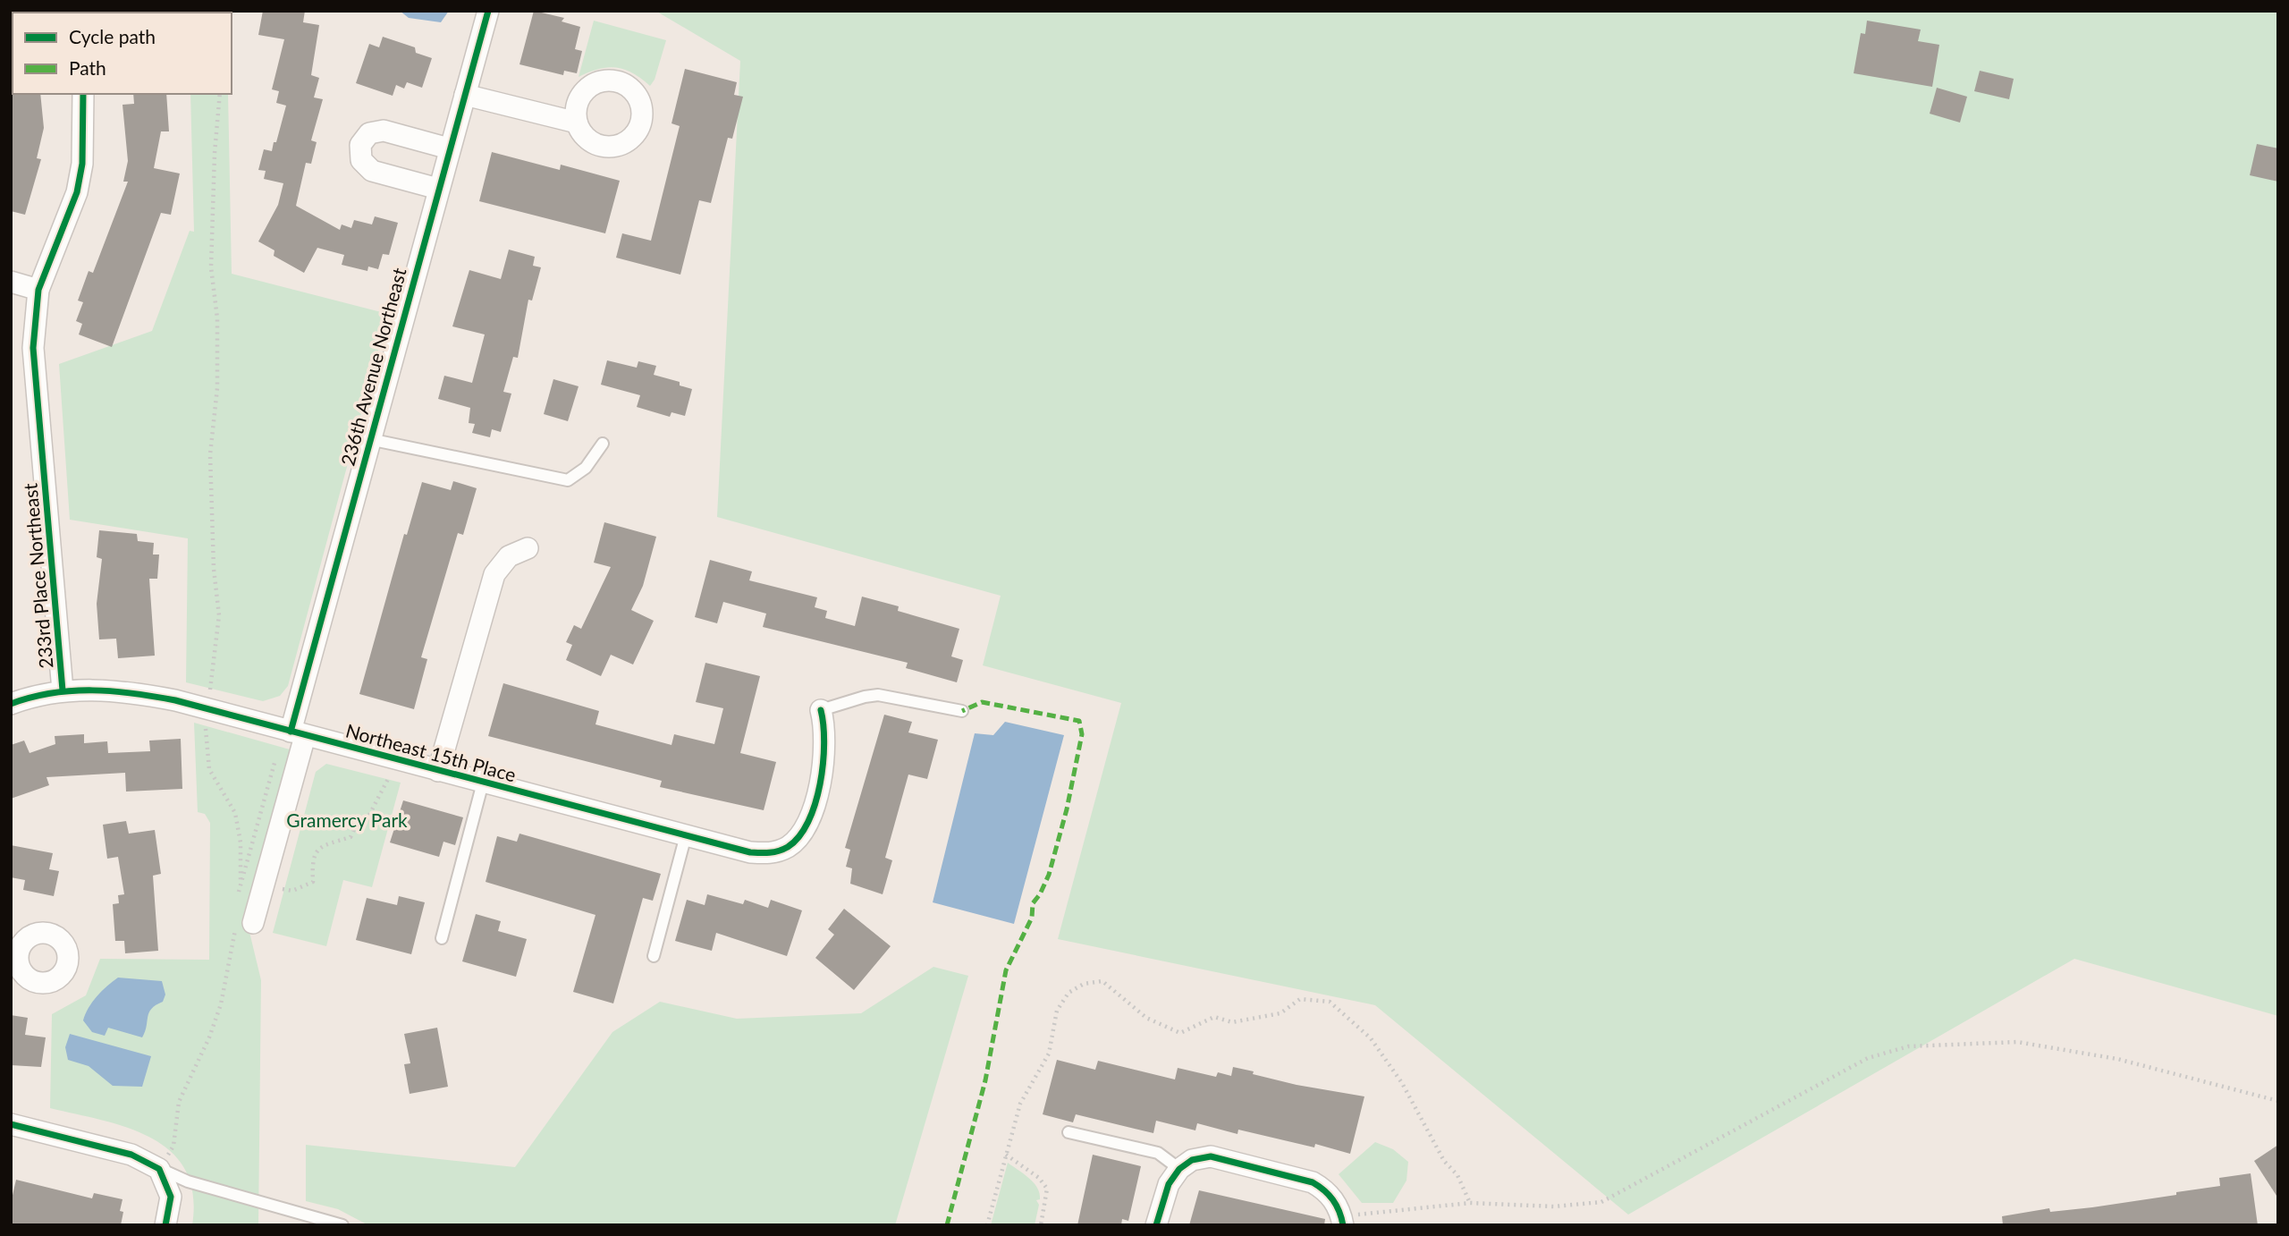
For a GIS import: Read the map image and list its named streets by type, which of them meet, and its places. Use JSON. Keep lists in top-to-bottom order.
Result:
{
  "streets": {
    "street": ["236th Avenue Northeast", "233rd Place Northeast", "Northeast 15th Place"]
  },
  "crossings": [
    ["236th Avenue Northeast", "Northeast 15th Place"],
    ["233rd Place Northeast", "Northeast 15th Place"]
  ],
  "parks": ["Gramercy Park"],
  "legend": ["Cycle path", "Path"]
}
